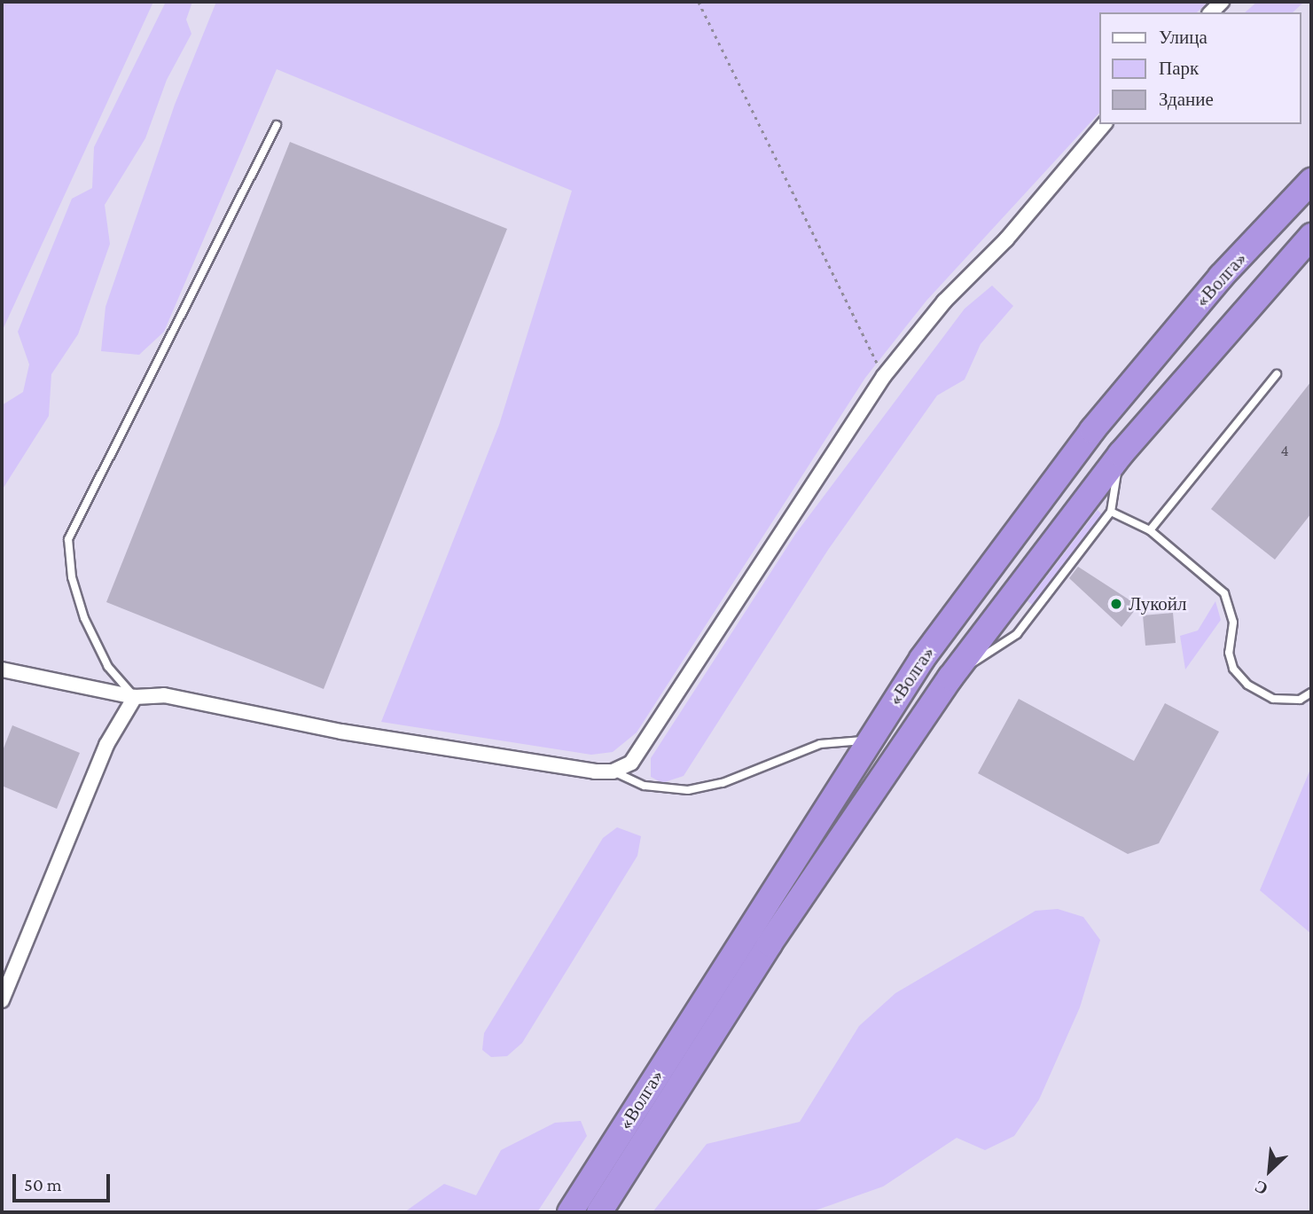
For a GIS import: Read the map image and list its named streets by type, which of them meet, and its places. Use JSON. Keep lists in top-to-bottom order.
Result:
{
  "streets": {
    "highway": ["«Волга»"]
  },
  "places": ["Лукойл"],
  "house_numbers": ["4"],
  "legend": ["Улица", "Парк", "Здание"],
  "scale_bar": "50 m",
  "north": "bottom left"
}
